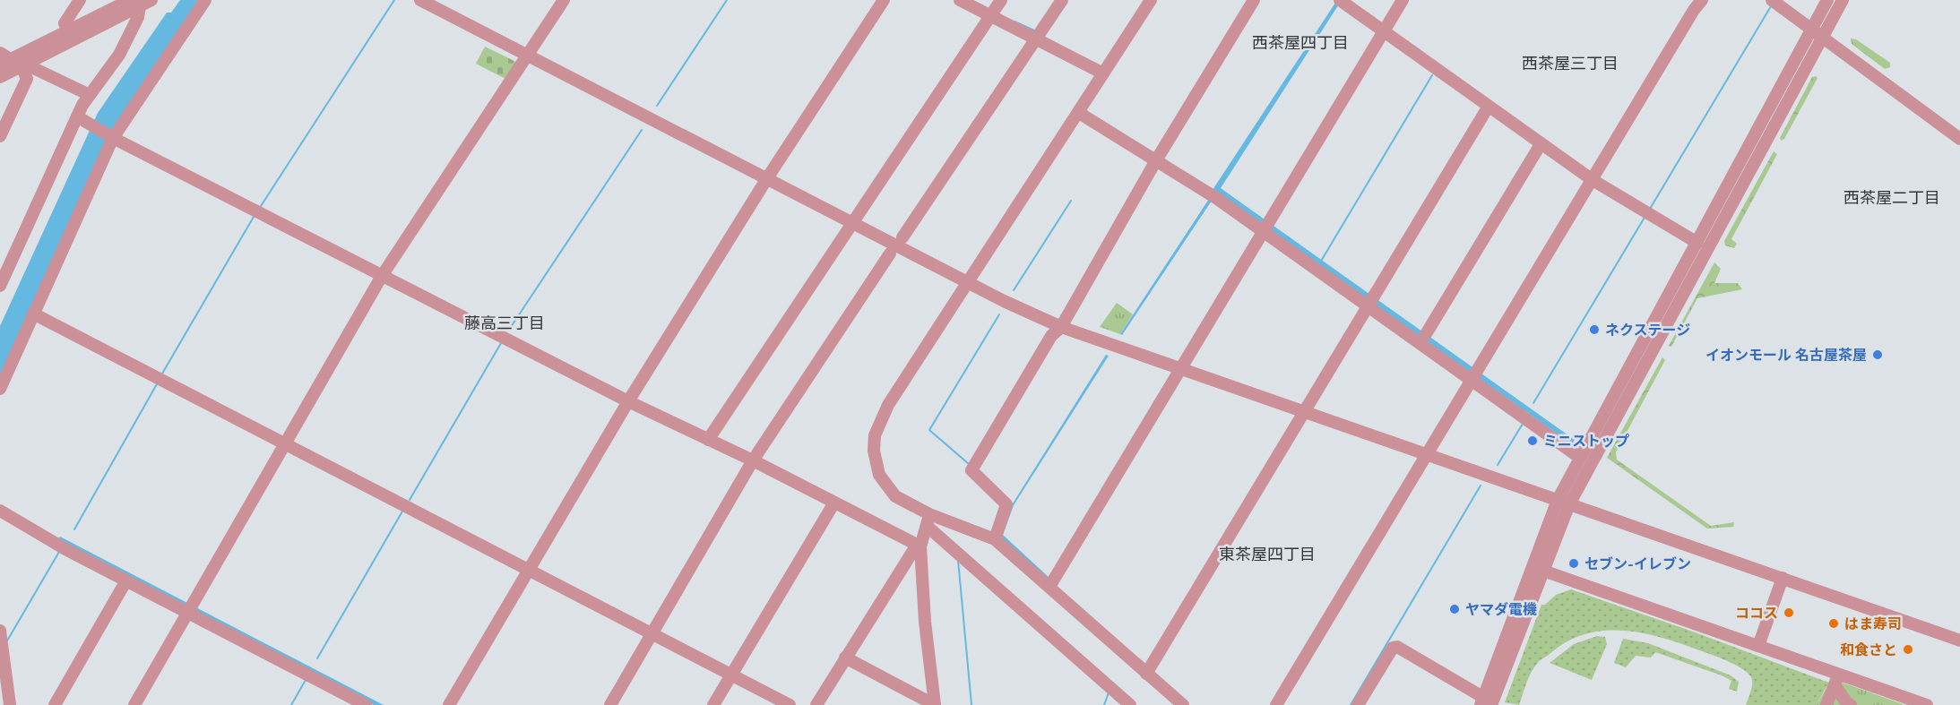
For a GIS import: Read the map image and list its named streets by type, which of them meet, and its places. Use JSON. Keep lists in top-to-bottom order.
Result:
{
  "districts": [
    "西茶屋四丁目",
    "西茶屋三丁目",
    "西茶屋二丁目",
    "藤高三丁目",
    "東茶屋四丁目"
  ],
  "places": [
    "ネクステージ",
    "イオンモール 名古屋茶屋",
    "ミニストップ",
    "セブン-イレブン",
    "ヤマダ電機",
    "ココス",
    "はま寿司",
    "和食さと"
  ]
}
